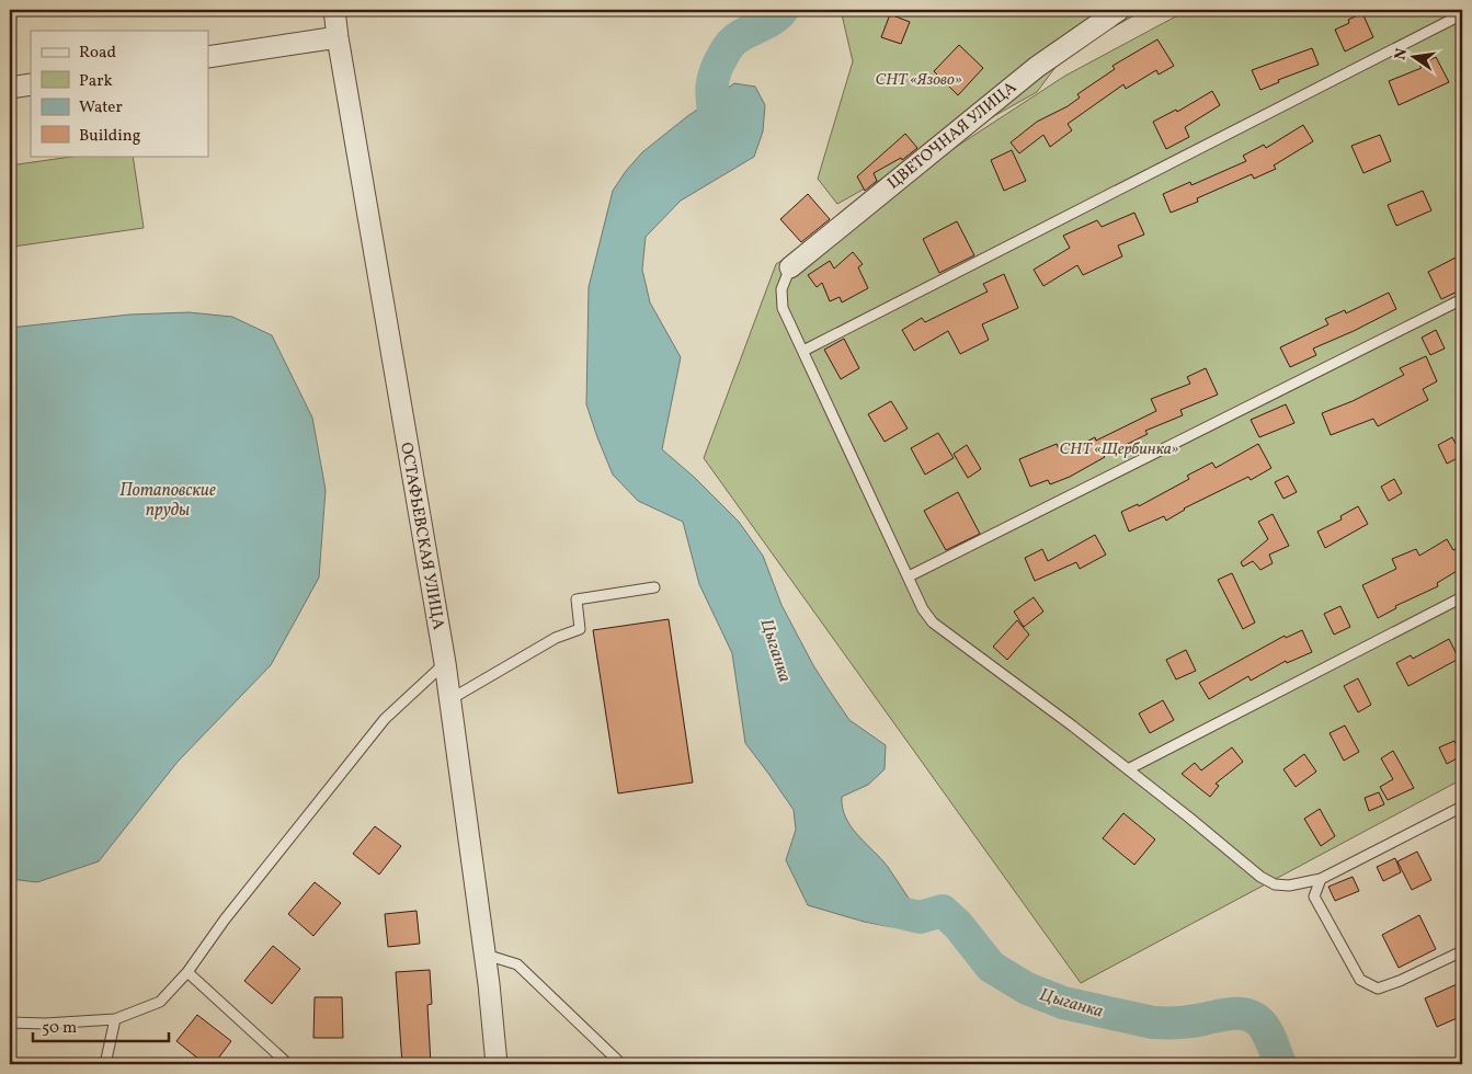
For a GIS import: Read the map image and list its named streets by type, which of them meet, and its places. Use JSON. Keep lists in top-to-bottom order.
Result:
{
  "streets": {
    "street": ["ЦВЕТОЧНАЯ УЛИЦА", "ОСТАФЬЕВСКАЯ УЛИЦА"]
  },
  "water": ["Потаповские пруды", "Цыганка"],
  "parks": ["СНТ «Язово»", "СНТ «Щербинка»"],
  "legend": [
    "Road",
    "Park",
    "Water",
    "Building"
  ],
  "scale_bar": "50 m",
  "north": "left"
}
